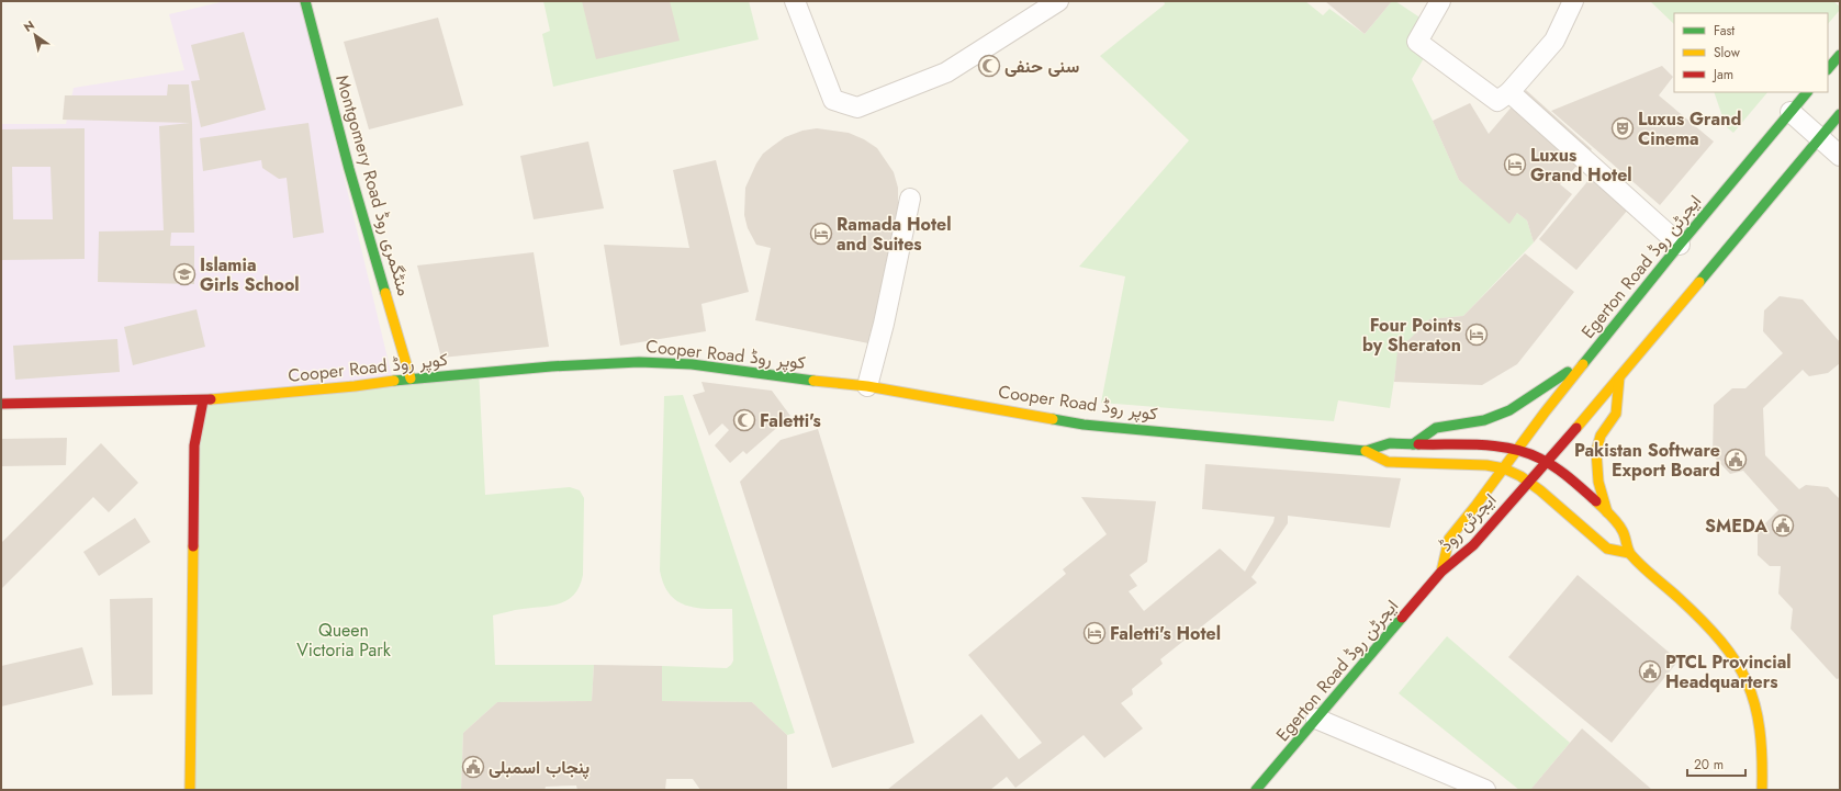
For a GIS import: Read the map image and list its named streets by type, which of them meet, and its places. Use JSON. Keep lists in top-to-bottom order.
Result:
{
  "streets": {
    "main road": [
      "Montgomery Road منٹگمری روڈ",
      "Egerton Road ایجرٹن روڈ",
      "Cooper Road کوپر روڈ",
      "ایجرٹن روڈ"
    ]
  },
  "crossings": [
    ["Montgomery Road منٹگمری روڈ", "Cooper Road کوپر روڈ"],
    ["Egerton Road ایجرٹن روڈ", "Cooper Road کوپر روڈ"],
    ["Egerton Road ایجرٹن روڈ", "ایجرٹن روڈ"],
    ["Cooper Road کوپر روڈ", "ایجرٹن روڈ"]
  ],
  "parks": ["Queen Victoria Park"],
  "places": {
    "mosque": ["سنی حنفی", "Faletti's"],
    "theatre": ["Luxus Grand Cinema"],
    "hotel": [
      "Luxus Grand Hotel",
      "Ramada Hotel and Suites",
      "Four Points by Sheraton",
      "Faletti's Hotel"
    ],
    "school or university": ["Islamia Girls School"],
    "public building": [
      "Pakistan Software Export Board",
      "SMEDA",
      "PTCL Provincial Headquarters",
      "پنجاب اسمبلی"
    ]
  },
  "legend": ["Fast", "Slow", "Jam"],
  "scale_bar": "20 m",
  "north": "top left"
}
